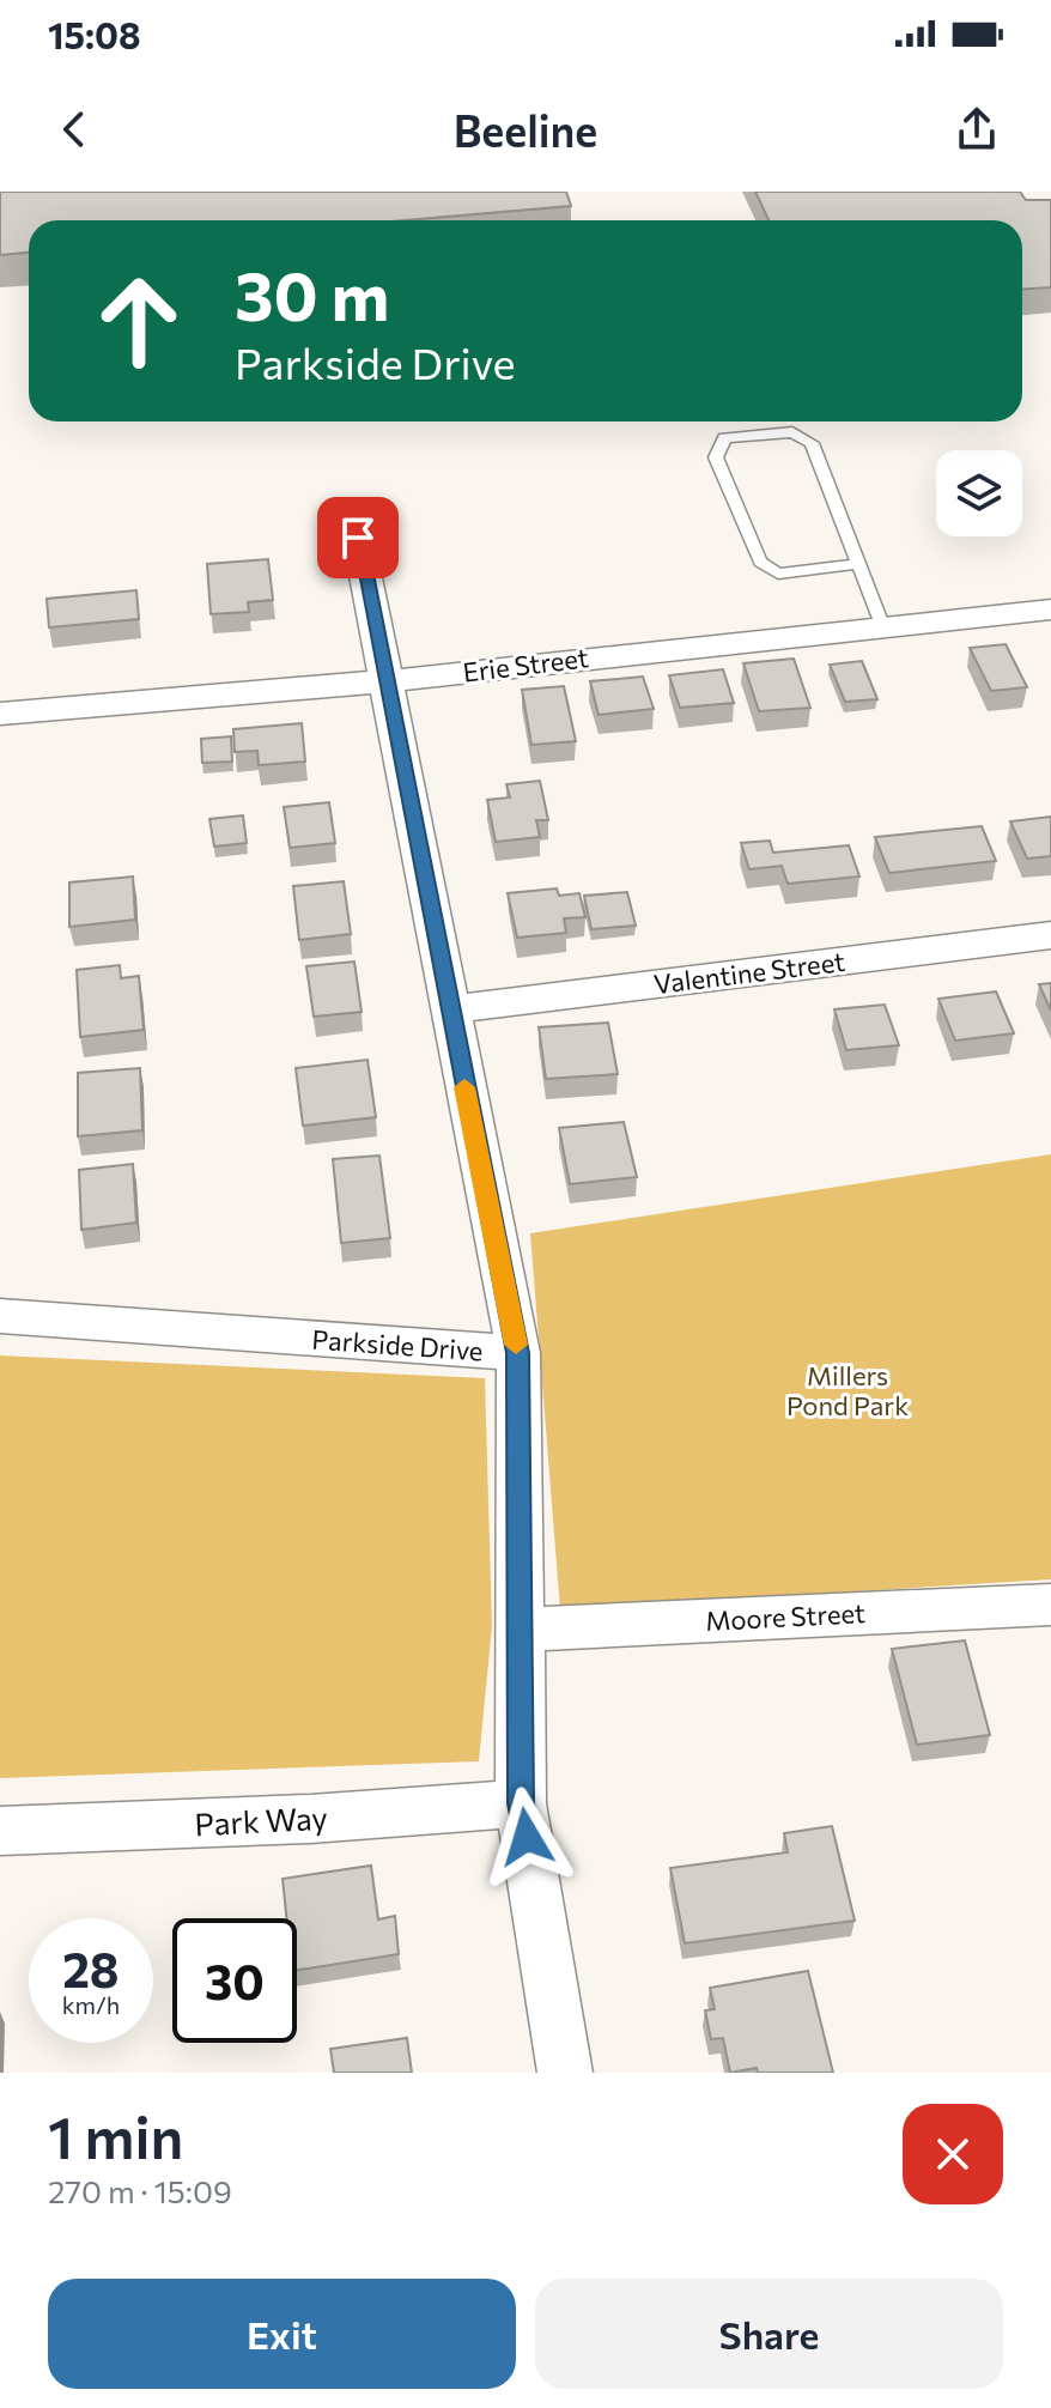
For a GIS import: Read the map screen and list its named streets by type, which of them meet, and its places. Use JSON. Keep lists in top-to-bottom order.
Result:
{
  "streets": {
    "street": [
      "Erie Street",
      "Valentine Street",
      "Parkside Drive",
      "Moore Street",
      "Park Way"
    ]
  },
  "crossings": [
    ["Parkside Drive", "Moore Street"],
    ["Parkside Drive", "Park Way"]
  ],
  "parks": ["Millers Pond Park"],
  "page": {
    "status": "15:08",
    "header": "Beeline",
    "turn": ["30 m", "Parkside Drive"],
    "speed": "28 km/h",
    "limit": "30",
    "heading": ["1 min", "270 m · 15:09"],
    "buttons": ["Exit", "Share"]
  }
}
